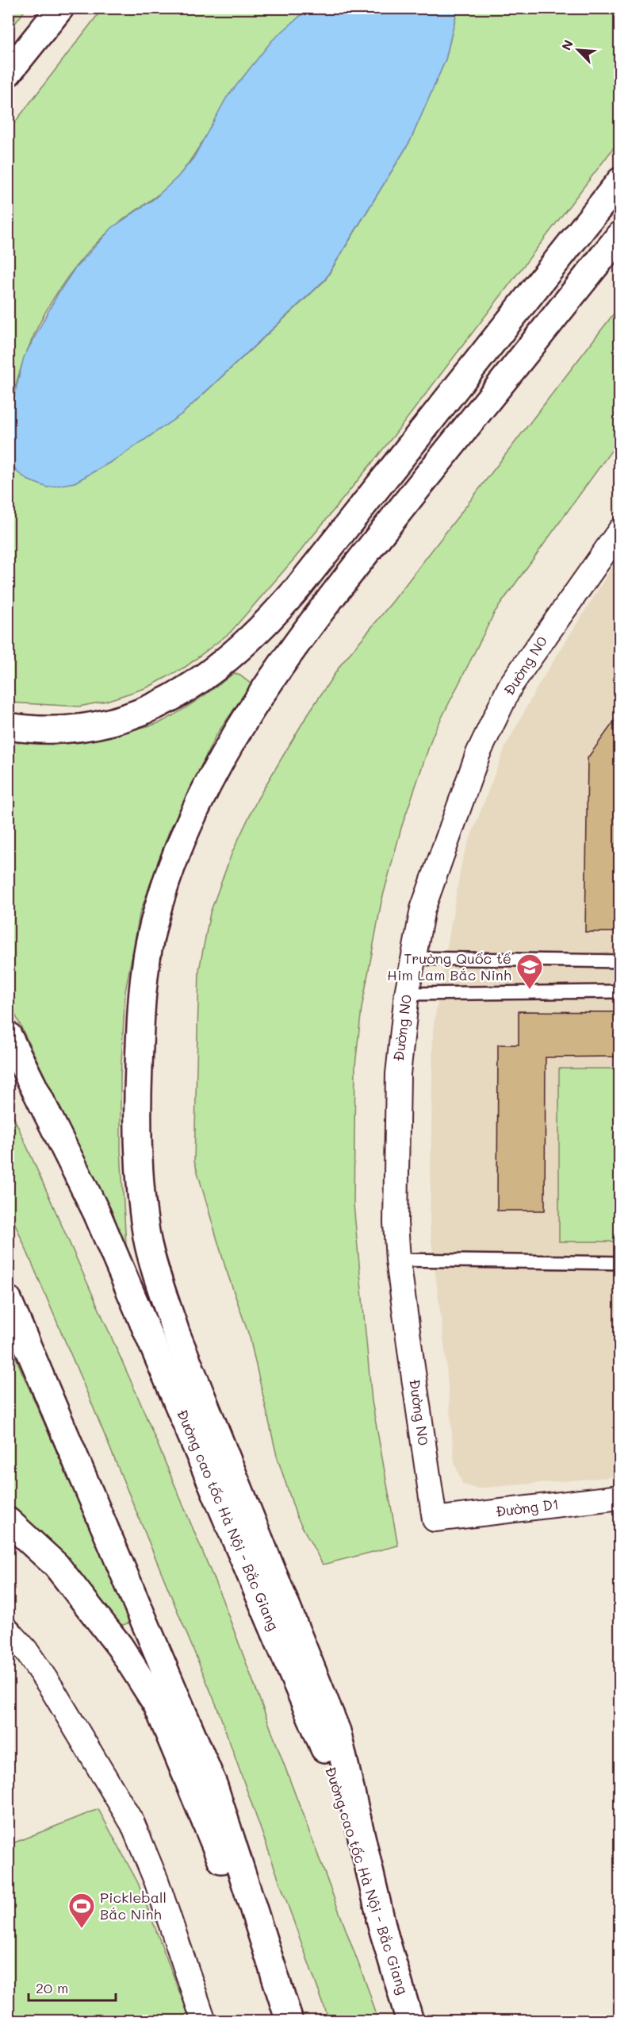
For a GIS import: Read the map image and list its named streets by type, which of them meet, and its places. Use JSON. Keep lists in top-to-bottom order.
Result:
{
  "streets": {
    "highway": ["Đường cao tốc Hà Nội - Bắc Giang"],
    "street": ["Đường N0", "Đường D1"]
  },
  "crossings": [
    ["Đường N0", "Đường D1"]
  ],
  "places": {
    "school or university": ["Trường Quốc tế Him Lam Bắc Ninh"],
    "sports": ["Pickleball Bắc Ninh"]
  },
  "scale_bar": "20 m",
  "north": "top left"
}
